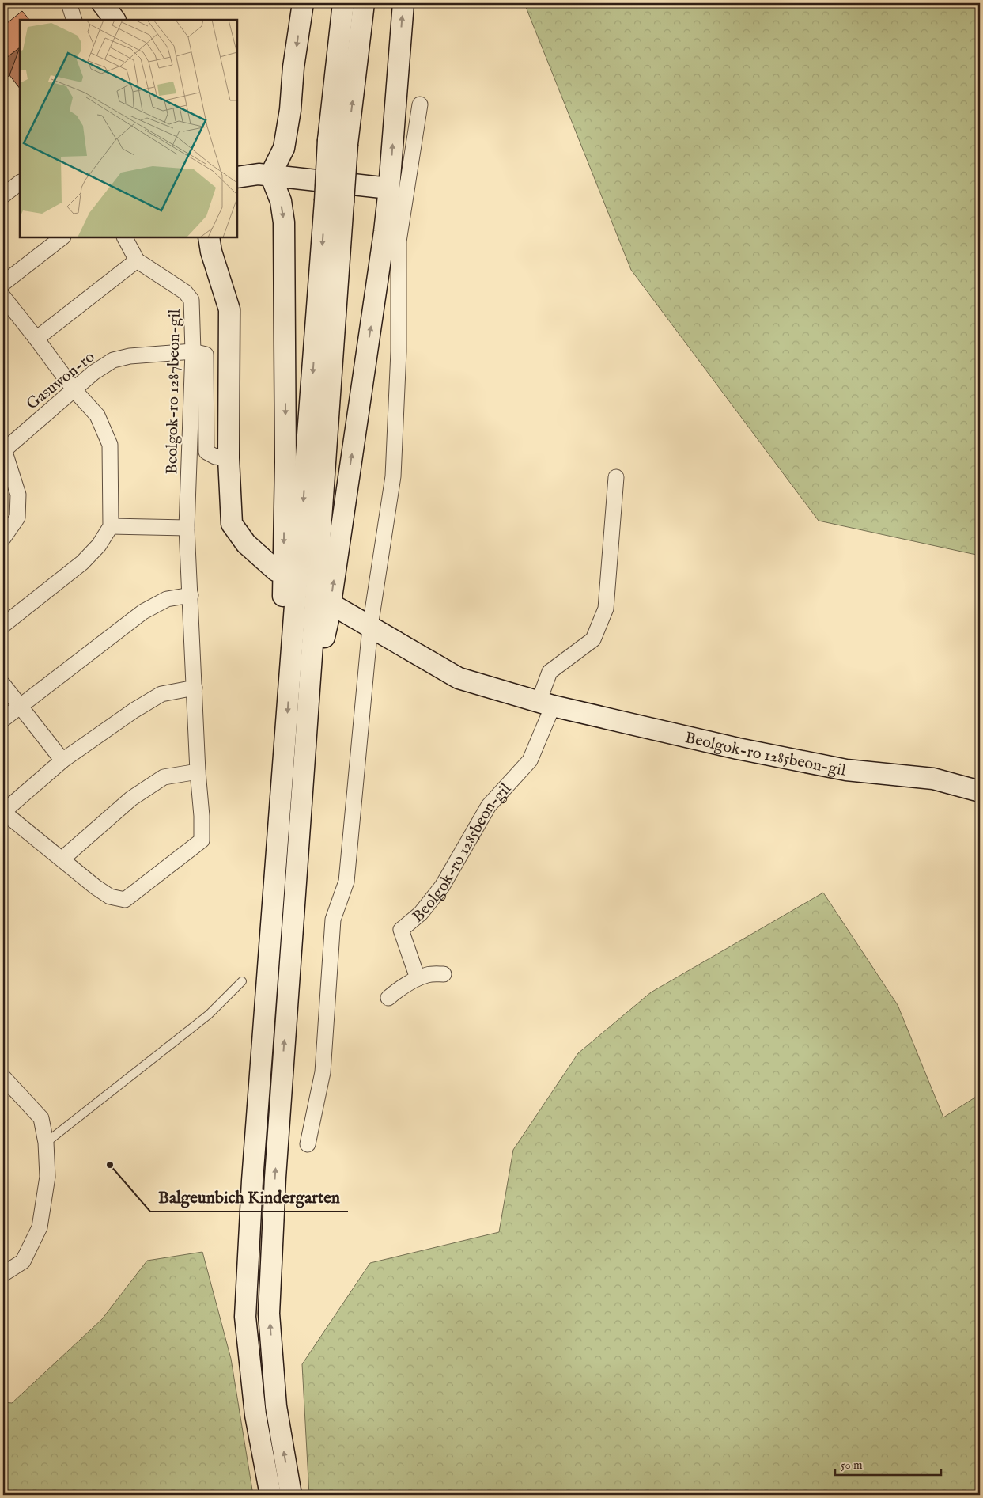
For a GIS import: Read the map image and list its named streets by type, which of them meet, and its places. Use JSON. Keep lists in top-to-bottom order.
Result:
{
  "streets": {
    "main road": ["Beolgok-ro 1285beon-gil"],
    "street": ["Gasuwon-ro", "Beolgok-ro 1287beon-gil"]
  },
  "crossings": [
    ["Gasuwon-ro", "Beolgok-ro 1287beon-gil"]
  ],
  "places": ["Balgeunbich Kindergarten"],
  "scale_bar": "50 m"
}
